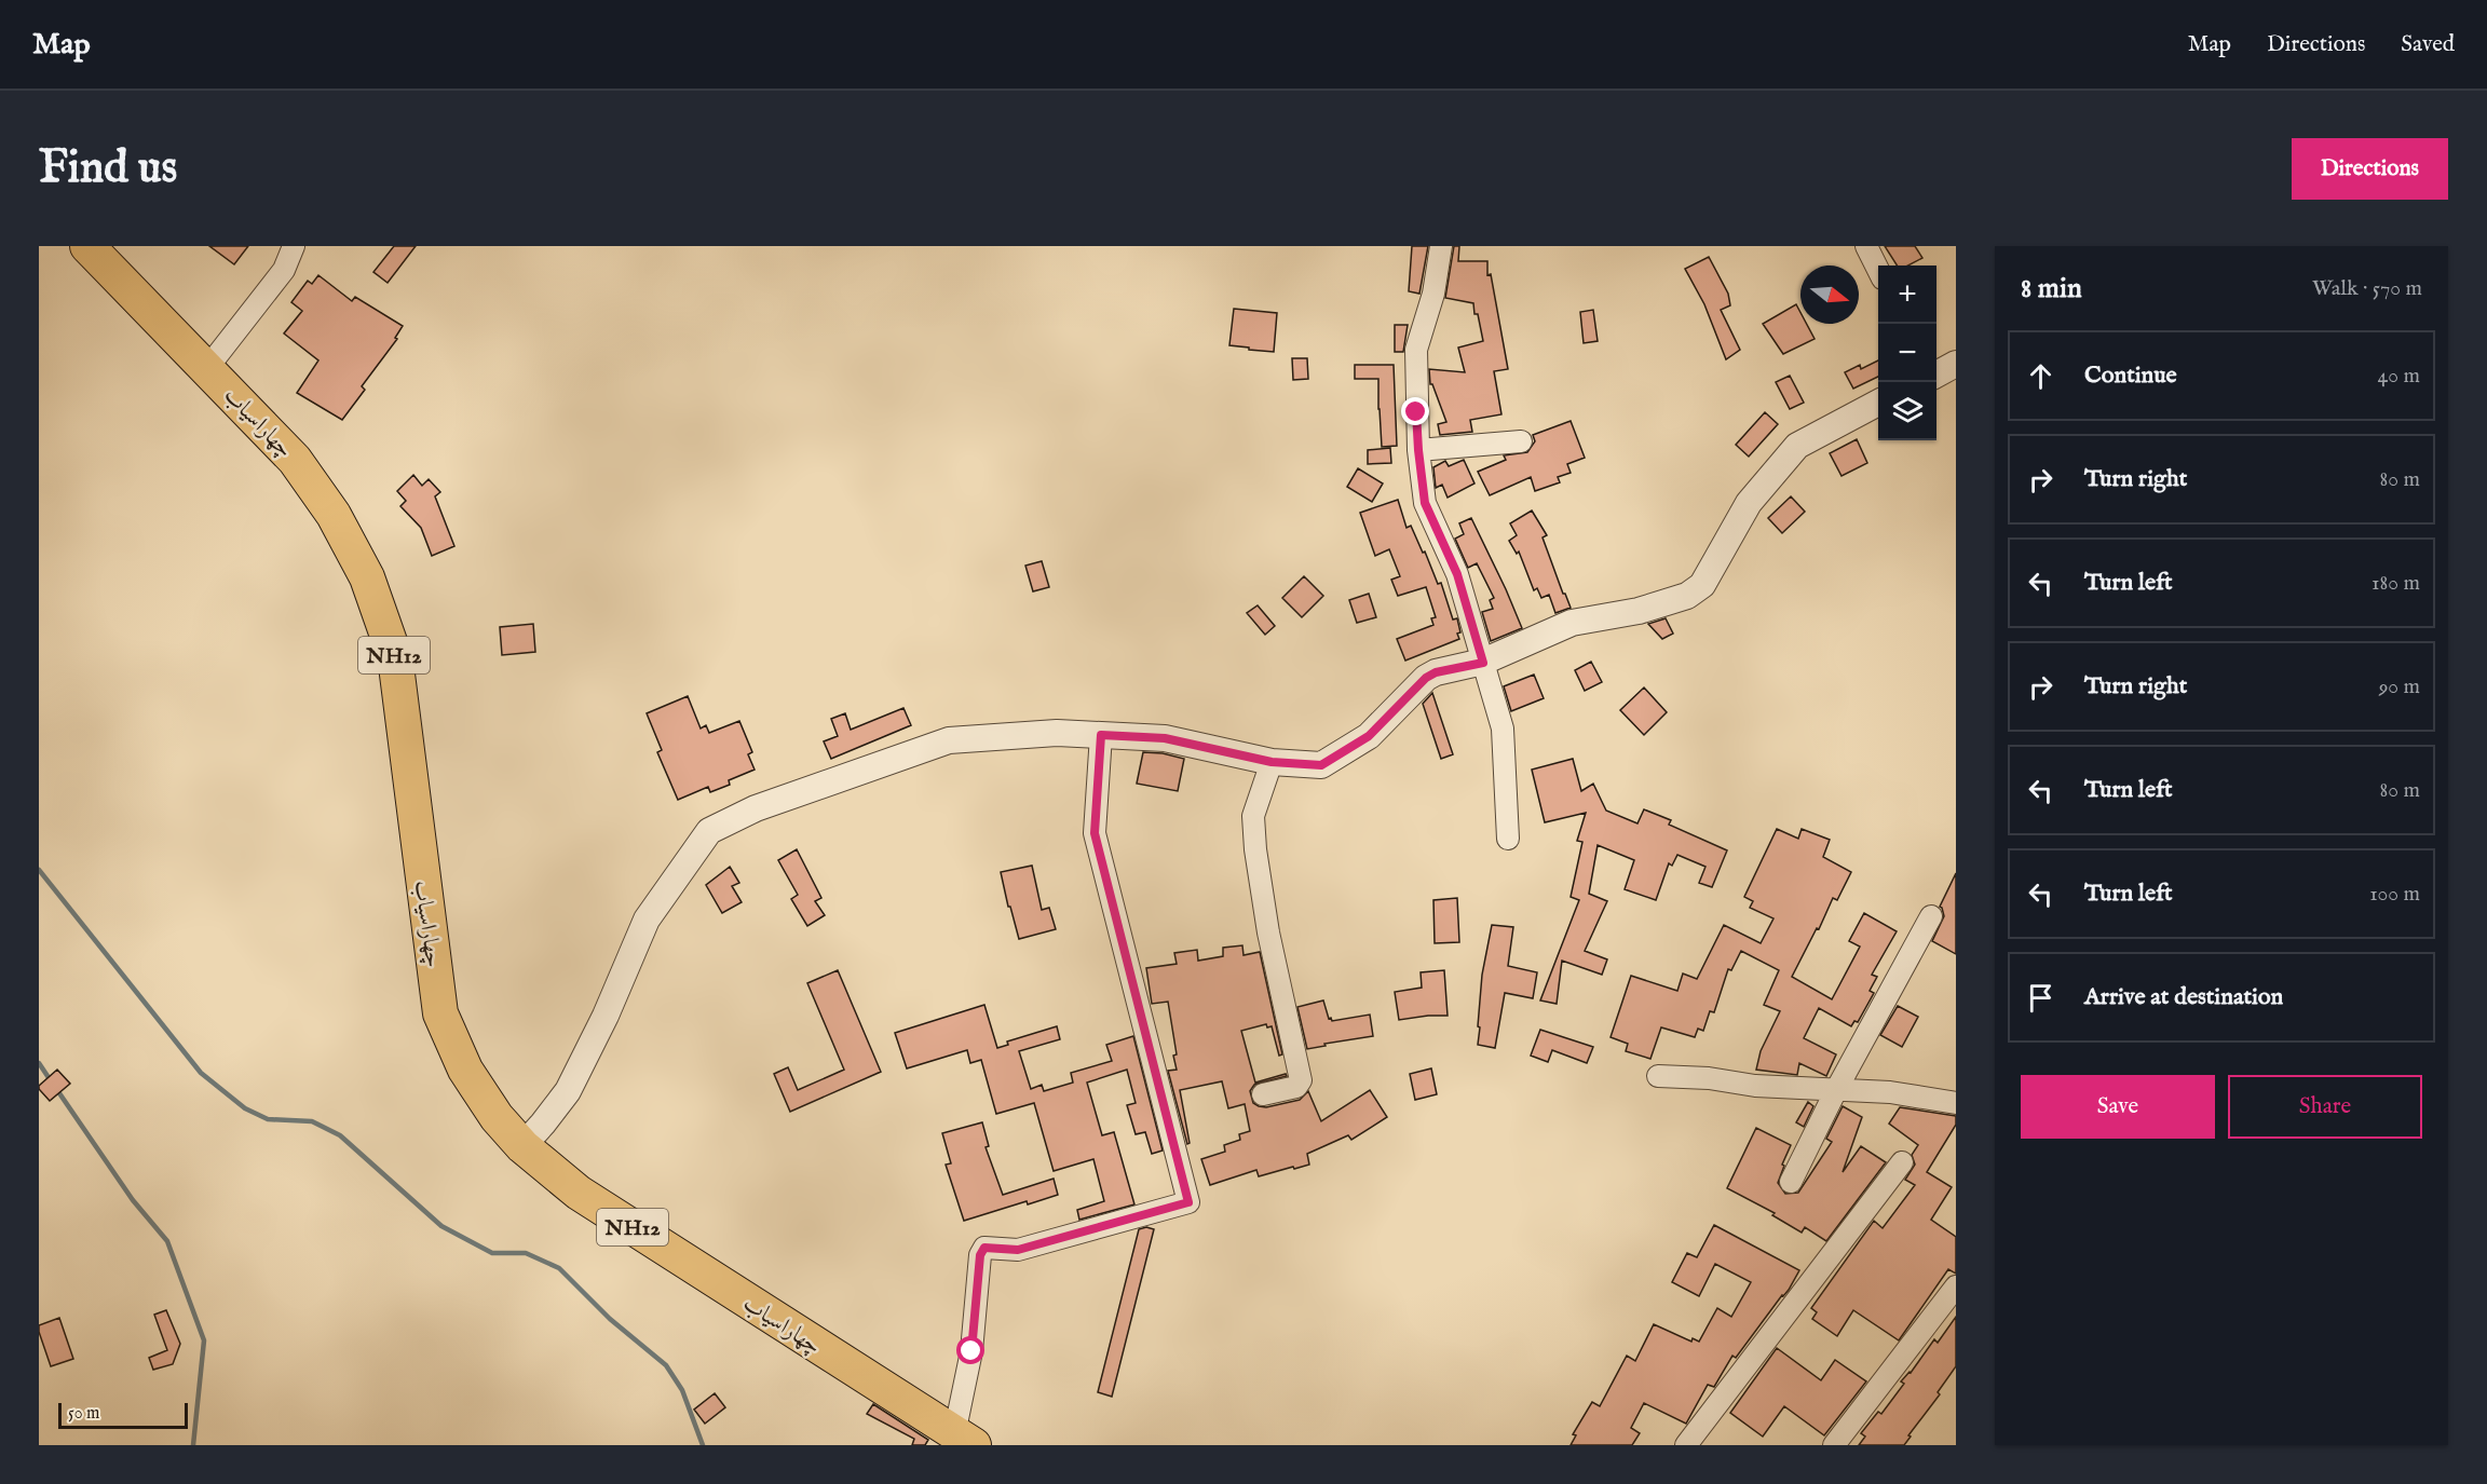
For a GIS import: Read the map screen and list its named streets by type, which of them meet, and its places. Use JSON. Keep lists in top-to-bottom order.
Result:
{
  "streets": {
    "highway": ["چهاراسیاب", "NH12"]
  },
  "scale_bar": "50 m",
  "north": "right",
  "page": {
    "header": "Map",
    "nav": ["Map", "Directions", "Saved"],
    "buttons": [
      "Directions",
      ["Save", "Share"]
    ],
    "title": "Find us",
    "heading": ["8 min", "Walk · 570 m"],
    "map_buttons": ["+", "−"],
    "list": [
      ["Continue", "40 m"],
      ["Turn right", "80 m"],
      ["Turn left", "180 m"],
      ["Turn right", "90 m"],
      ["Turn left", "80 m"],
      ["Turn left", "100 m"],
      "Arrive at destination"
    ],
    "scale": "50 m"
  }
}
